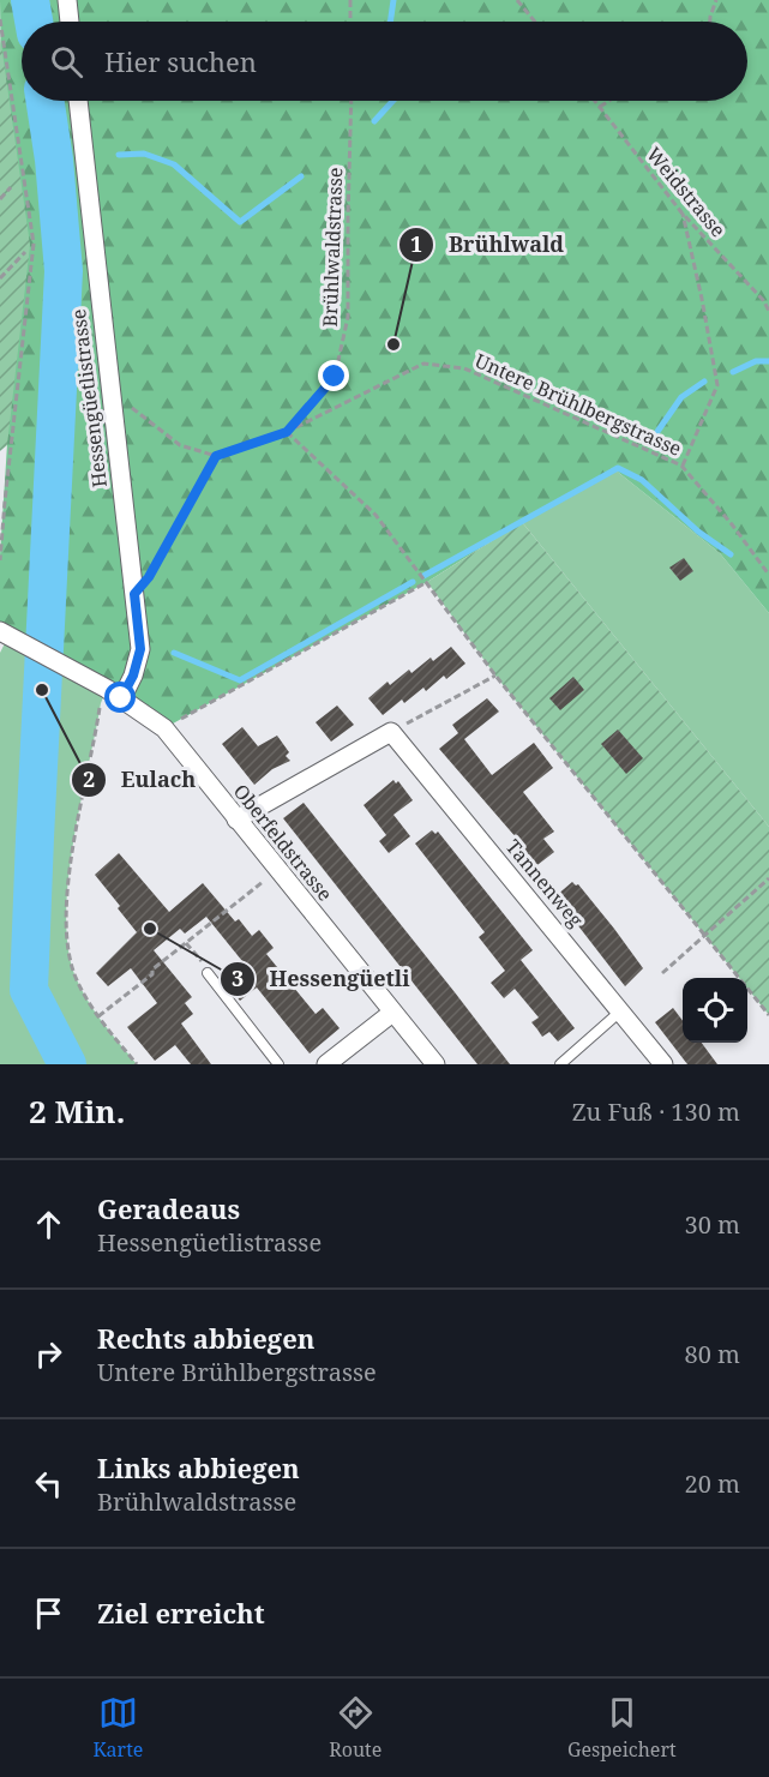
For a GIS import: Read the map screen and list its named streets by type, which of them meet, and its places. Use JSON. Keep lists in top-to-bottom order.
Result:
{
  "streets": {
    "street": ["Hessengüetlistrasse", "Oberfeldstrasse", "Tannenweg"],
    "path": ["Weidstrasse", "Brühlwaldstrasse", "Untere Brühlbergstrasse"]
  },
  "crossings": [
    ["Brühlwaldstrasse", "Untere Brühlbergstrasse"],
    ["Hessengüetlistrasse", "Oberfeldstrasse"]
  ],
  "places": ["Brühlwald", "Eulach", "Hessengüetli"],
  "page": {
    "search": "Hier suchen",
    "heading": ["2 Min.", "Zu Fuß · 130 m"],
    "list": [
      ["Geradeaus", "Hessengüetlistrasse", "30 m"],
      ["Rechts abbiegen", "Untere Brühlbergstrasse", "80 m"],
      ["Links abbiegen", "Brühlwaldstrasse", "20 m"],
      "Ziel erreicht"
    ],
    "nav": ["Karte", "Route", "Gespeichert"]
  }
}
